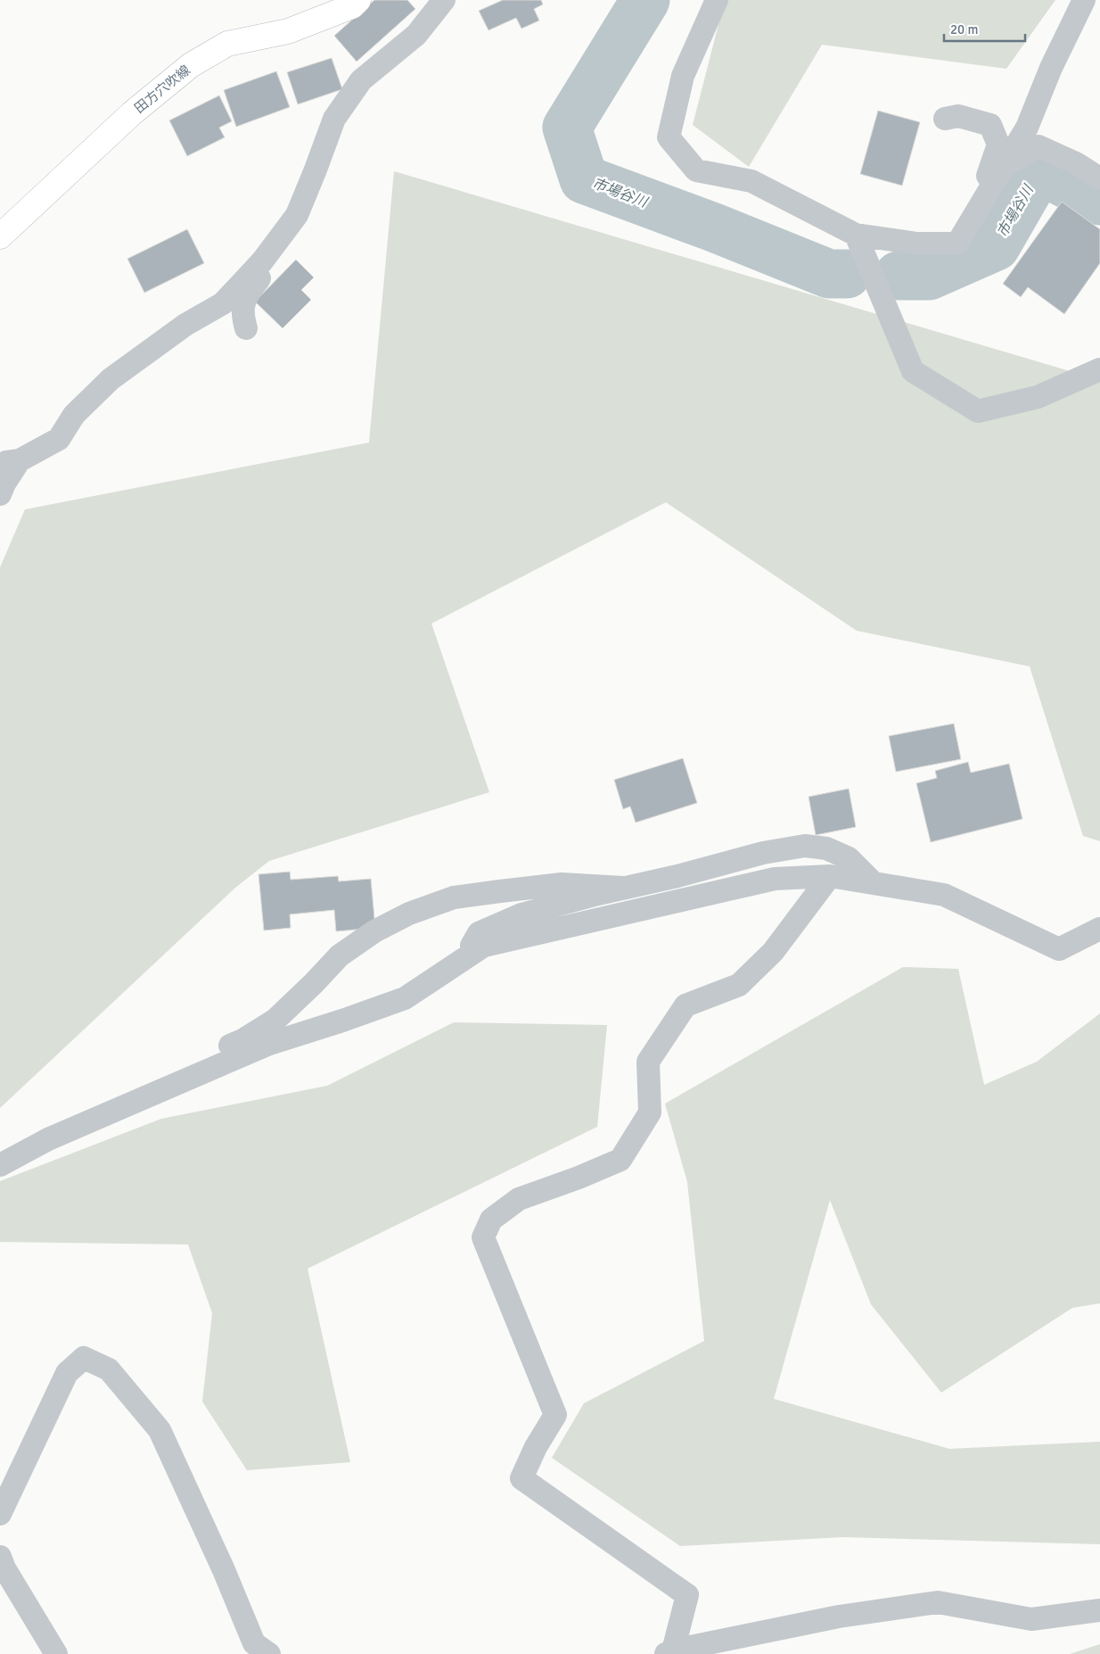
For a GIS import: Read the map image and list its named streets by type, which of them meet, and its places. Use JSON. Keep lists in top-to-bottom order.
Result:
{
  "streets": {
    "main road": ["田方穴吹線"]
  },
  "water": ["市場谷川"],
  "scale_bar": "20 m"
}
